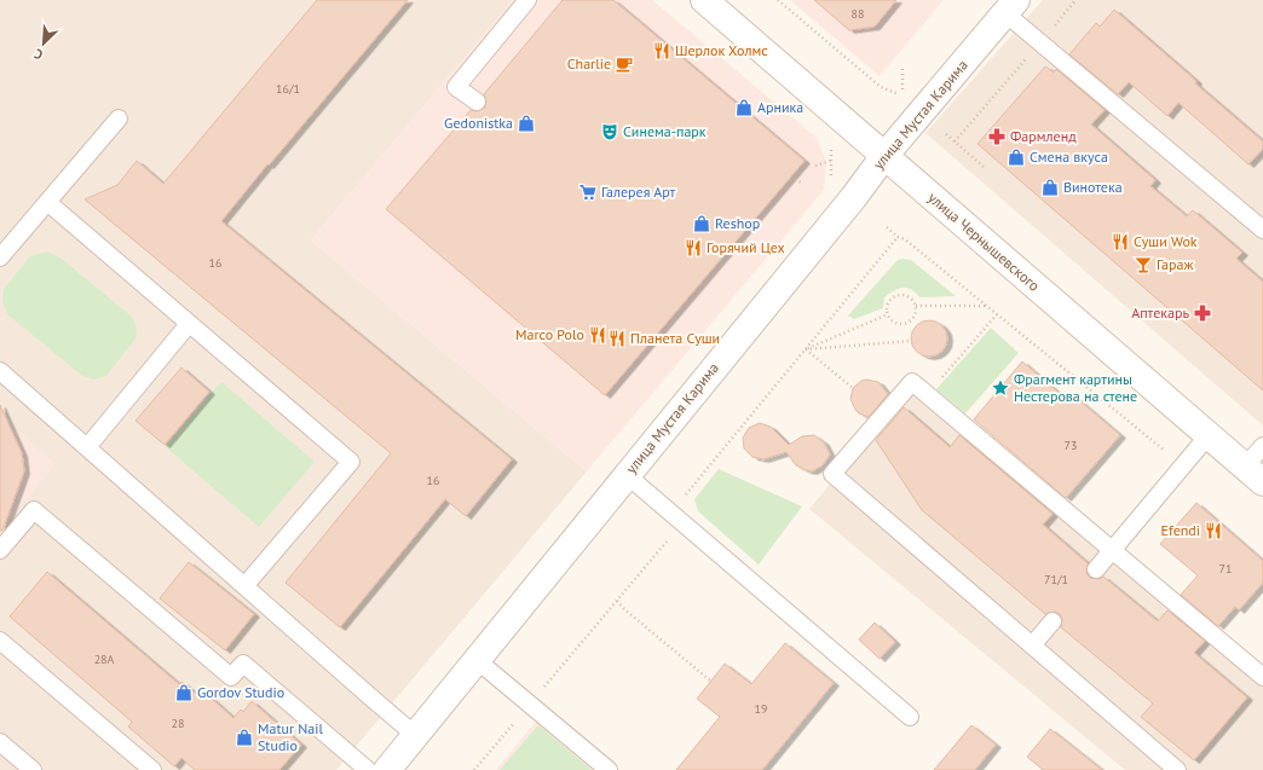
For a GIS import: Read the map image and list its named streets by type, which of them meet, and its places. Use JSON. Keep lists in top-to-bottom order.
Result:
{
  "streets": {
    "street": ["улица Мустая Карима", "улица Чернышевского"]
  },
  "crossings": [
    ["улица Мустая Карима", "улица Чернышевского"]
  ],
  "places": {
    "restaurant": [
      "Шерлок Холмс",
      "Суши Wok",
      "Горячий Цех",
      "Marco Polo",
      "Планета Суши",
      "Efendi"
    ],
    "cafe": ["Charlie"],
    "shop": [
      "Арника",
      "Gedonistka",
      "Смена вкуса",
      "Винотека",
      "Reshop",
      "Gordov Studio",
      "Matur Nail Studio"
    ],
    "theatre": ["Синема-парк"],
    "pharmacy": ["Фармленд", "Аптекарь"],
    "supermarket": ["Галерея Арт"],
    "bar": ["Гараж"],
    "place": ["Фрагмент картины Нестерова на стене"]
  },
  "house_numbers": [
    "88",
    "16/1",
    "16",
    "73",
    "16",
    "71",
    "71/1",
    "28А",
    "19",
    "28"
  ],
  "north": "bottom left"
}
